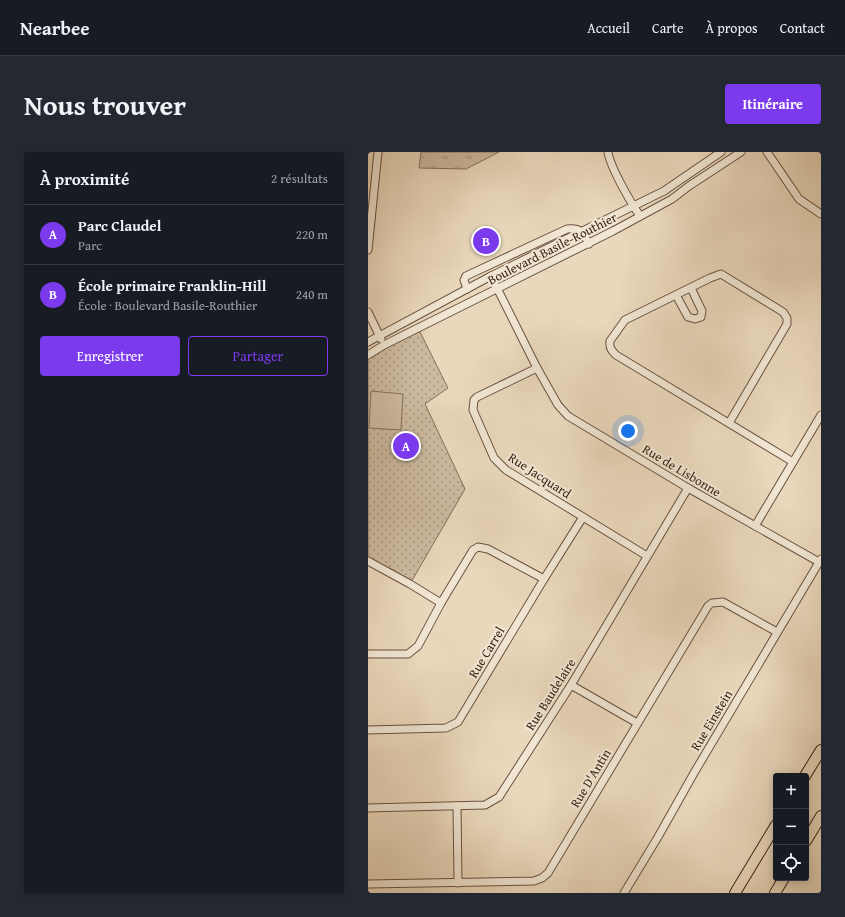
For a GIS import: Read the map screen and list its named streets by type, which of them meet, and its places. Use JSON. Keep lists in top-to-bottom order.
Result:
{
  "streets": {
    "street": [
      "Boulevard Basile-Routhier",
      "Rue de Lisbonne",
      "Rue Jacquard",
      "Rue Carrel",
      "Rue Baudelaire",
      "Rue Einstein",
      "Rue D'Antin"
    ]
  },
  "crossings": [
    ["Boulevard Basile-Routhier", "Rue de Lisbonne"],
    ["Rue de Lisbonne", "Rue Jacquard"],
    ["Rue de Lisbonne", "Rue Baudelaire"],
    ["Rue de Lisbonne", "Rue Einstein"],
    ["Rue Jacquard", "Rue Carrel"],
    ["Rue Jacquard", "Rue Baudelaire"],
    ["Rue Einstein", "Rue D'Antin"]
  ],
  "page": {
    "header": "Nearbee",
    "nav": [
      "Accueil",
      "Carte",
      "À propos",
      "Contact"
    ],
    "title": "Nous trouver",
    "buttons": [
      "Itinéraire",
      ["Enregistrer", "Partager"]
    ],
    "heading": ["À proximité", "2 résultats"],
    "list": [
      {
        "mark": "A",
        "name": "Parc Claudel",
        "note": "Parc",
        "value": "220 m"
      },
      {
        "mark": "B",
        "name": "École primaire Franklin-Hill",
        "note": "École · Boulevard Basile-Routhier",
        "value": "240 m"
      }
    ],
    "pins": ["B", "A"],
    "map_buttons": ["+", "−"]
  }
}
